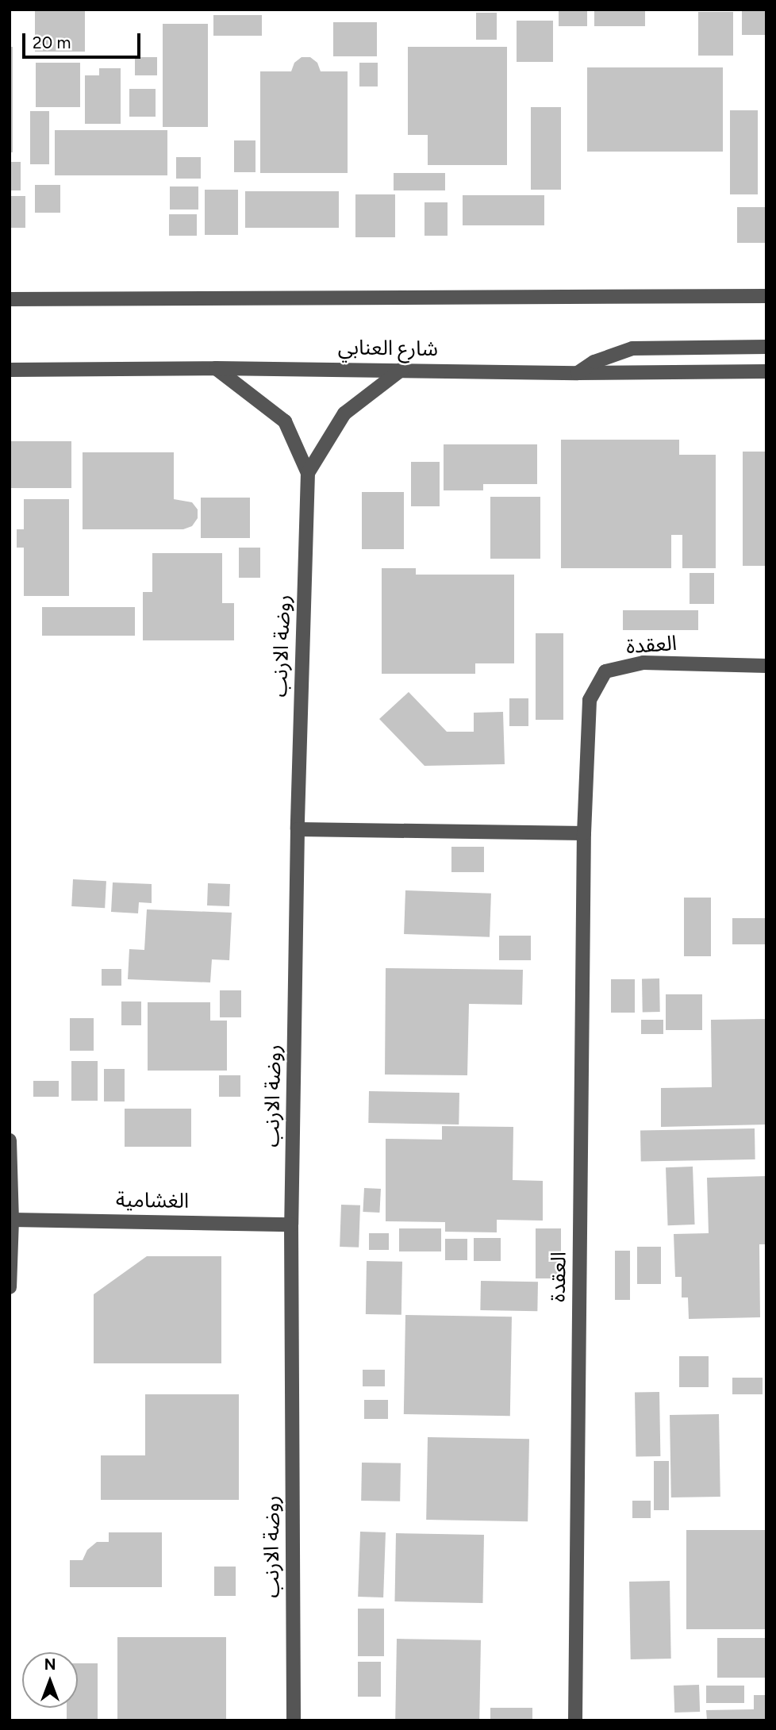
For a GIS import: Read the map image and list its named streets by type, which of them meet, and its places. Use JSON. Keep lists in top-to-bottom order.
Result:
{
  "streets": {
    "street": [
      "شارع العنابي",
      "العقدة",
      "روضة الارنب",
      "الغشامية"
    ]
  },
  "crossings": [
    ["شارع العنابي", "روضة الارنب"],
    ["روضة الارنب", "الغشامية"]
  ],
  "scale_bar": "20 m",
  "north": "top"
}
